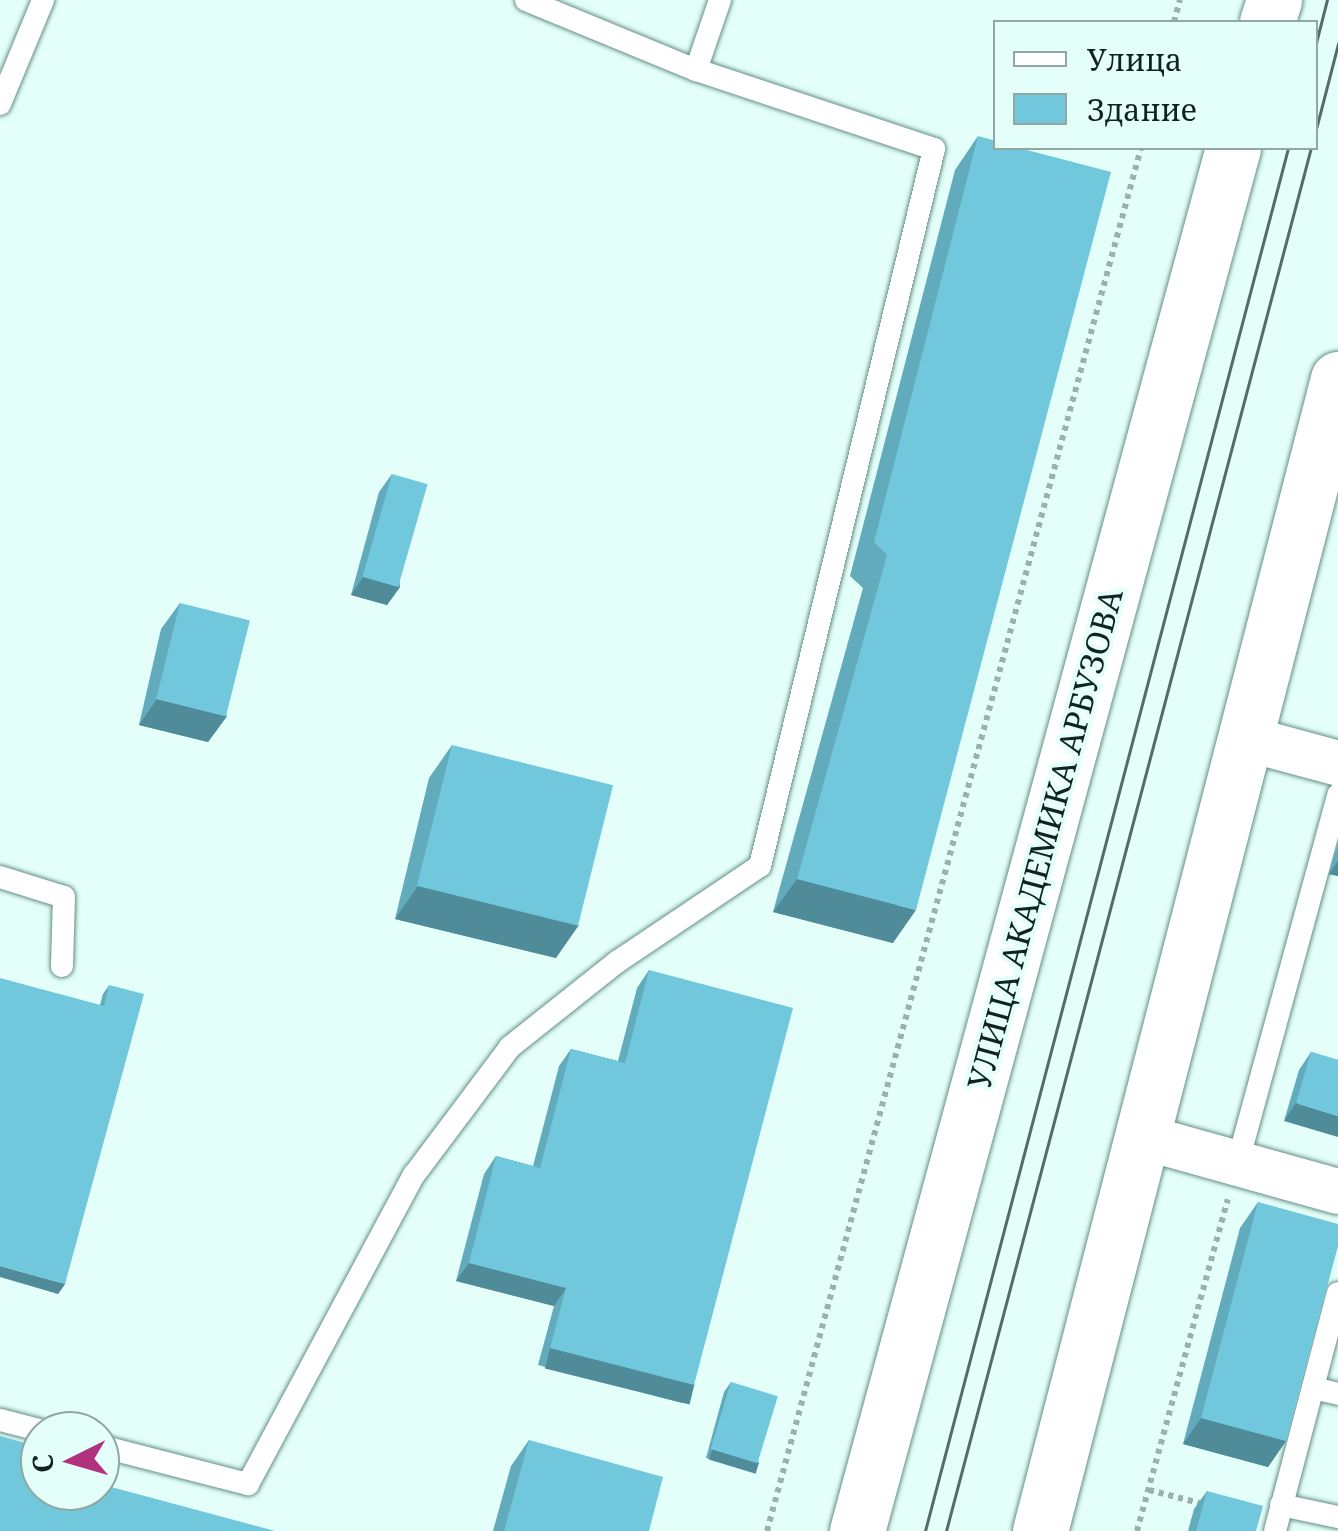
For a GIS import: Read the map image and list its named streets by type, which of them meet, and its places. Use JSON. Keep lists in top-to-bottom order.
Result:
{
  "streets": {
    "main road": ["УЛИЦА АКАДЕМИКА АРБУЗОВА"]
  },
  "legend": ["Улица", "Здание"],
  "north": "left"
}
